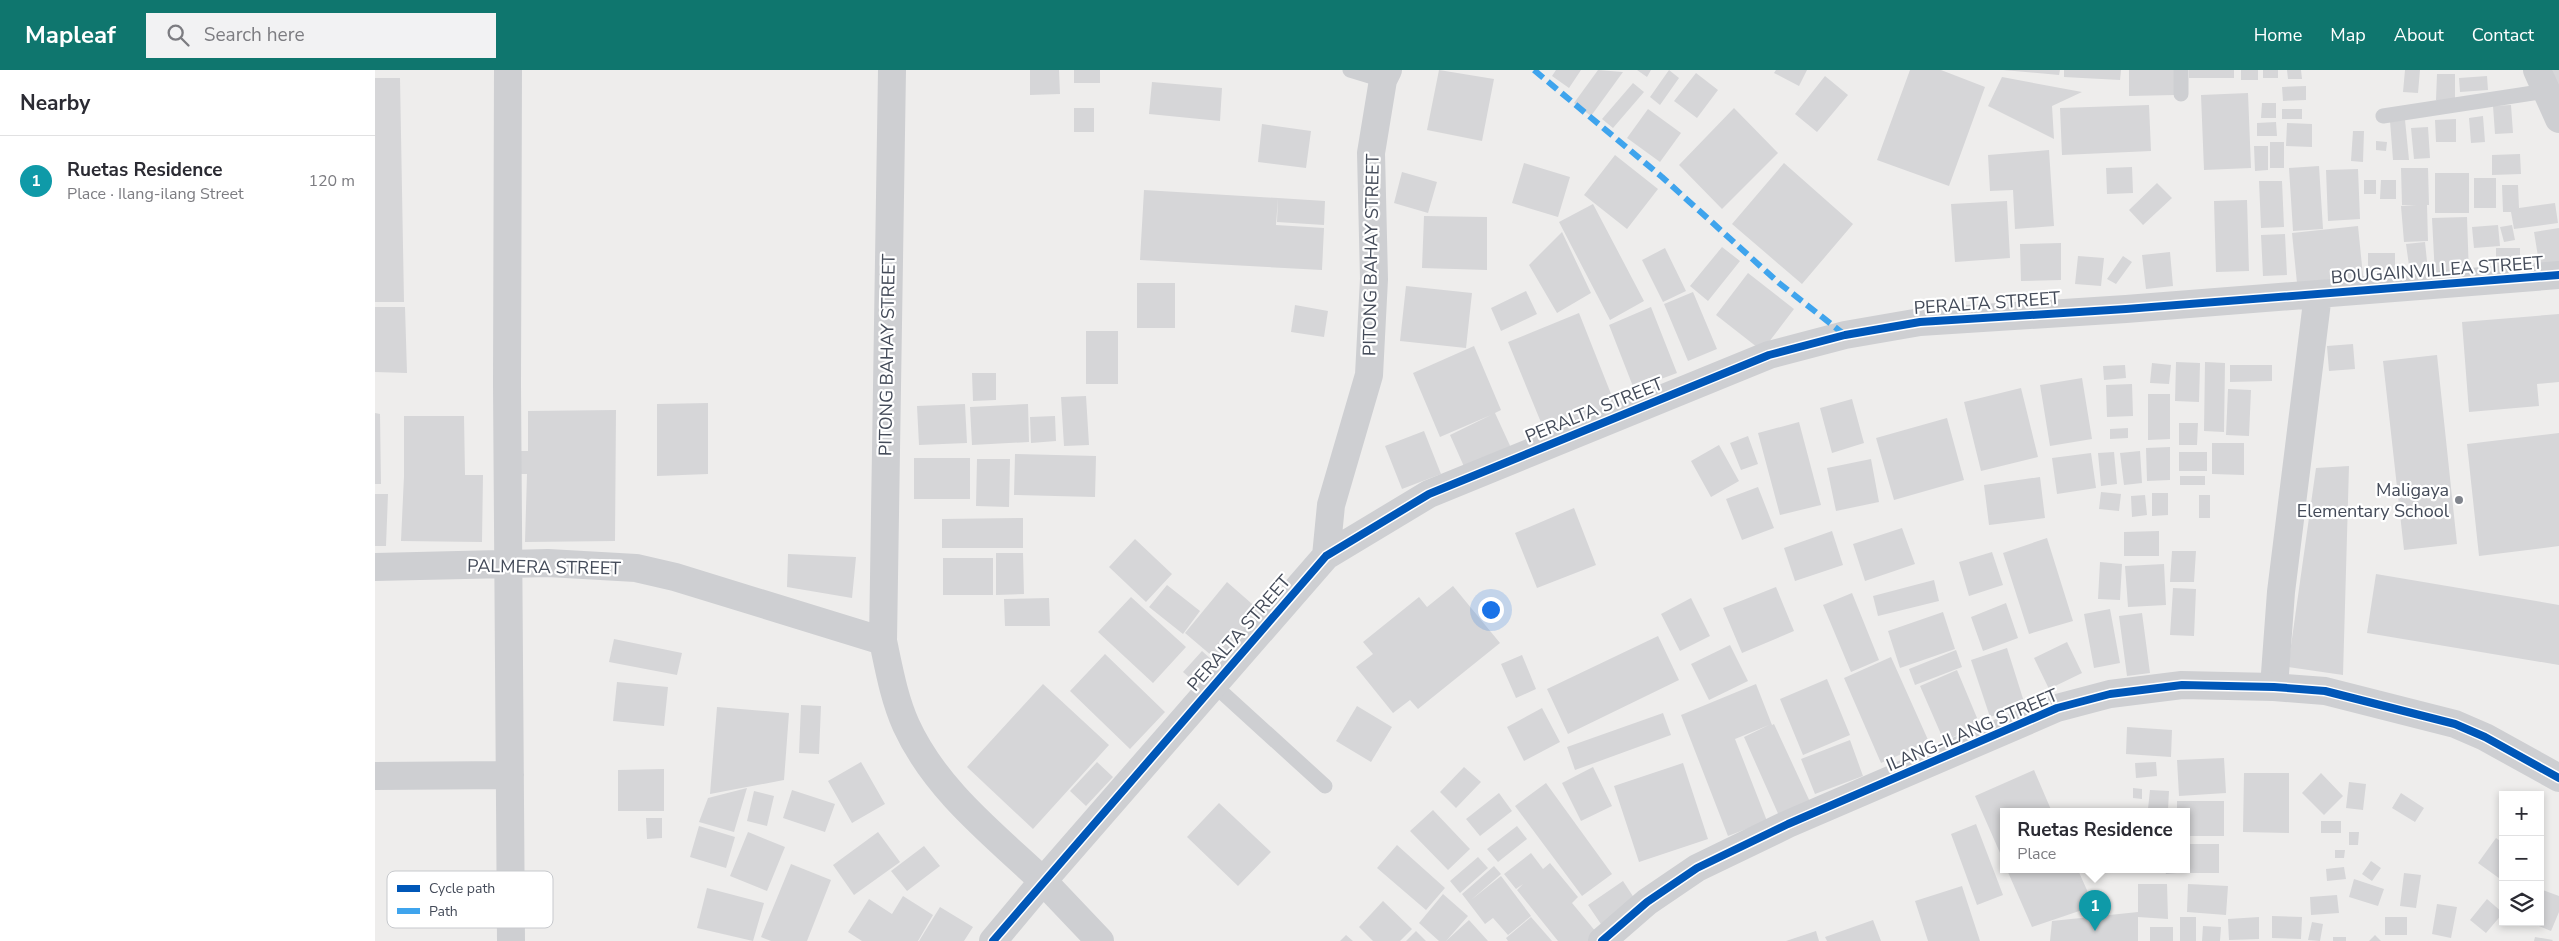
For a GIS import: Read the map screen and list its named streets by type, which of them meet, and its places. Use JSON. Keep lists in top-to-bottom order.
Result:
{
  "streets": {
    "street": [
      "PITONG BAHAY STREET",
      "BOUGAINVILLEA STREET",
      "PERALTA STREET",
      "PALMERA STREET",
      "ILANG-ILANG STREET"
    ]
  },
  "crossings": [
    ["PITONG BAHAY STREET", "PERALTA STREET"],
    ["PITONG BAHAY STREET", "PALMERA STREET"],
    ["BOUGAINVILLEA STREET", "PERALTA STREET"]
  ],
  "places": ["Maligaya Elementary School"],
  "legend": ["Cycle path", "Path"],
  "page": {
    "header": "Mapleaf",
    "search": "Search here",
    "nav": [
      "Home",
      "Map",
      "About",
      "Contact"
    ],
    "heading": "Nearby",
    "list": [
      {
        "mark": "1",
        "name": "Ruetas Residence",
        "note": "Place · Ilang-ilang Street",
        "value": "120 m"
      }
    ],
    "map_buttons": ["+", "−"],
    "popup": ["Ruetas Residence", "Place"],
    "pins": "1"
  }
}
